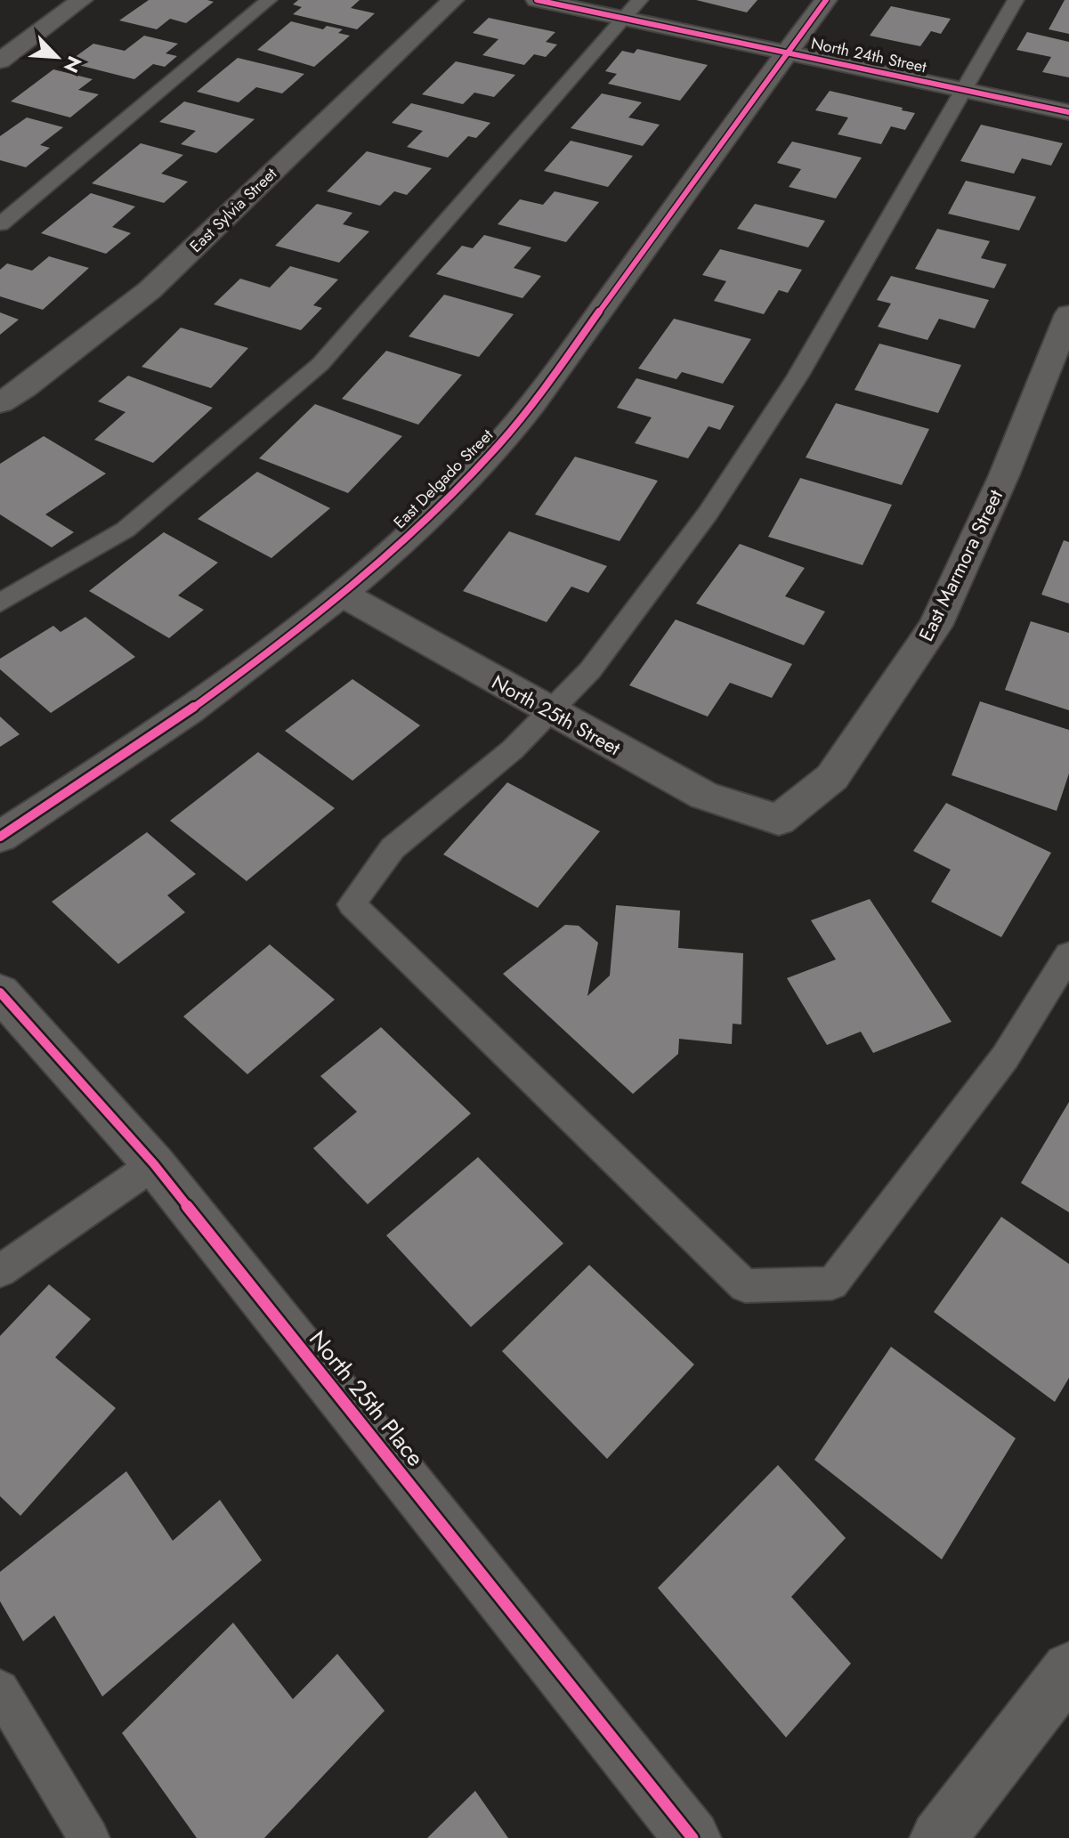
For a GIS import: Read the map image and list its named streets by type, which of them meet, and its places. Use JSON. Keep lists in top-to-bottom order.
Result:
{
  "streets": {
    "street": [
      "North 24th Street",
      "East Sylvia Street",
      "East Delgado Street",
      "East Marmora Street",
      "North 25th Street",
      "North 25th Place"
    ]
  },
  "crossings": [
    ["North 24th Street", "East Delgado Street"],
    ["East Delgado Street", "North 25th Street"],
    ["East Marmora Street", "North 25th Street"]
  ],
  "north": "bottom right"
}
